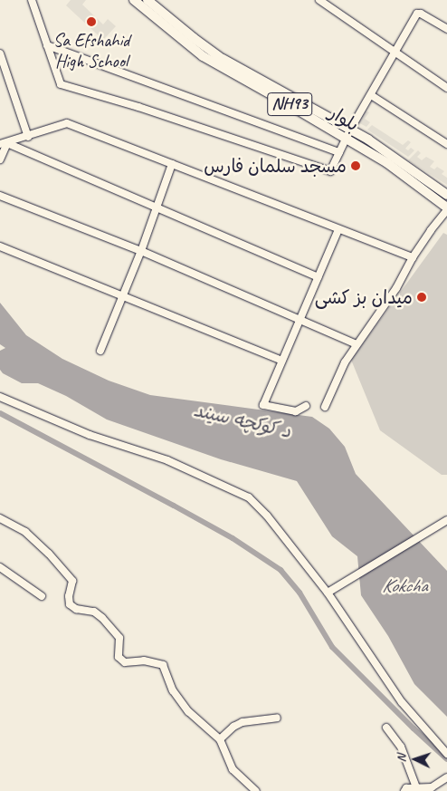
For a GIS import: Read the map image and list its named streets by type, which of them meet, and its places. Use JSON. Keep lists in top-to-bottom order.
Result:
{
  "streets": {
    "main road": ["NH93", "بلوار"]
  },
  "water": ["د کوکچه سیند", "Kokcha"],
  "places": ["Sa Efshahid High School", "مسجد سلمان فارس", "میدان بز کشی"],
  "north": "left"
}
